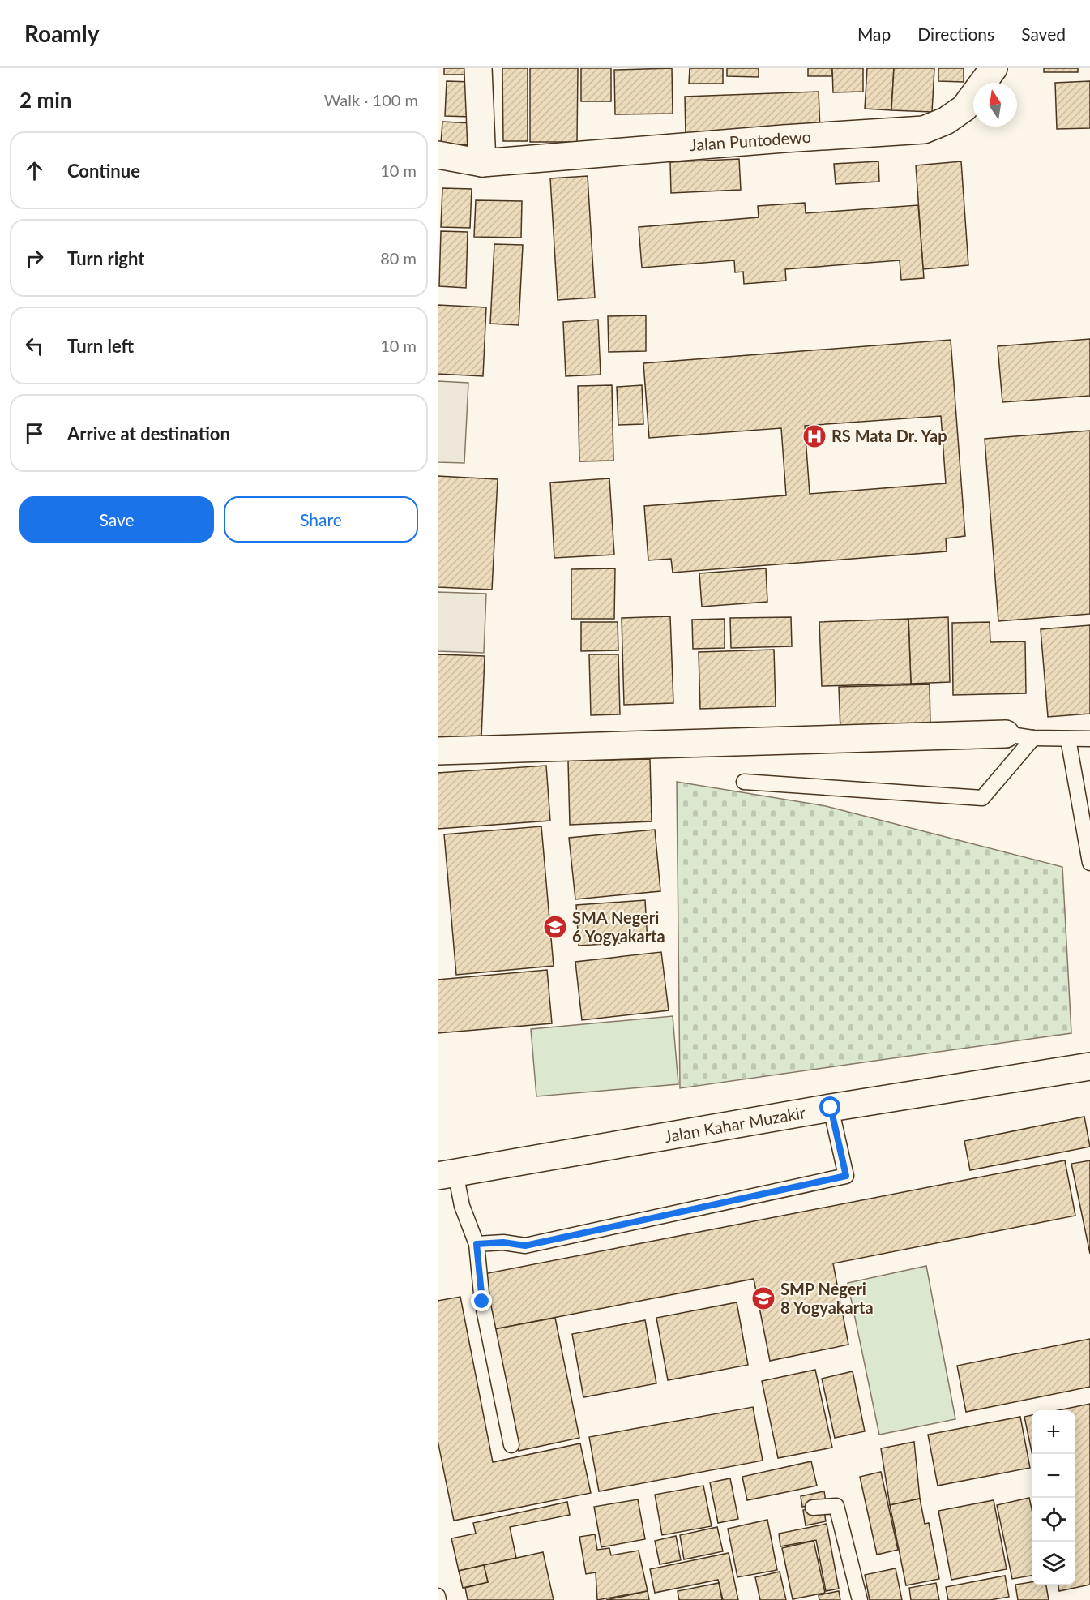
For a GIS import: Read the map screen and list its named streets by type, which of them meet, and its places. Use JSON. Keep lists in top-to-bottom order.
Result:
{
  "streets": {
    "street": ["Jalan Puntodewo", "Jalan Kahar Muzakir"]
  },
  "places": {
    "hospital": ["RS Mata Dr. Yap"],
    "school or university": ["SMA Negeri 6 Yogyakarta", "SMP Negeri 8 Yogyakarta"]
  },
  "north": "top",
  "page": {
    "header": "Roamly",
    "nav": ["Map", "Directions", "Saved"],
    "heading": ["2 min", "Walk · 100 m"],
    "list": [
      ["Continue", "10 m"],
      ["Turn right", "80 m"],
      ["Turn left", "10 m"],
      "Arrive at destination"
    ],
    "buttons": ["Save", "Share"],
    "map_buttons": ["+", "−"]
  }
}
